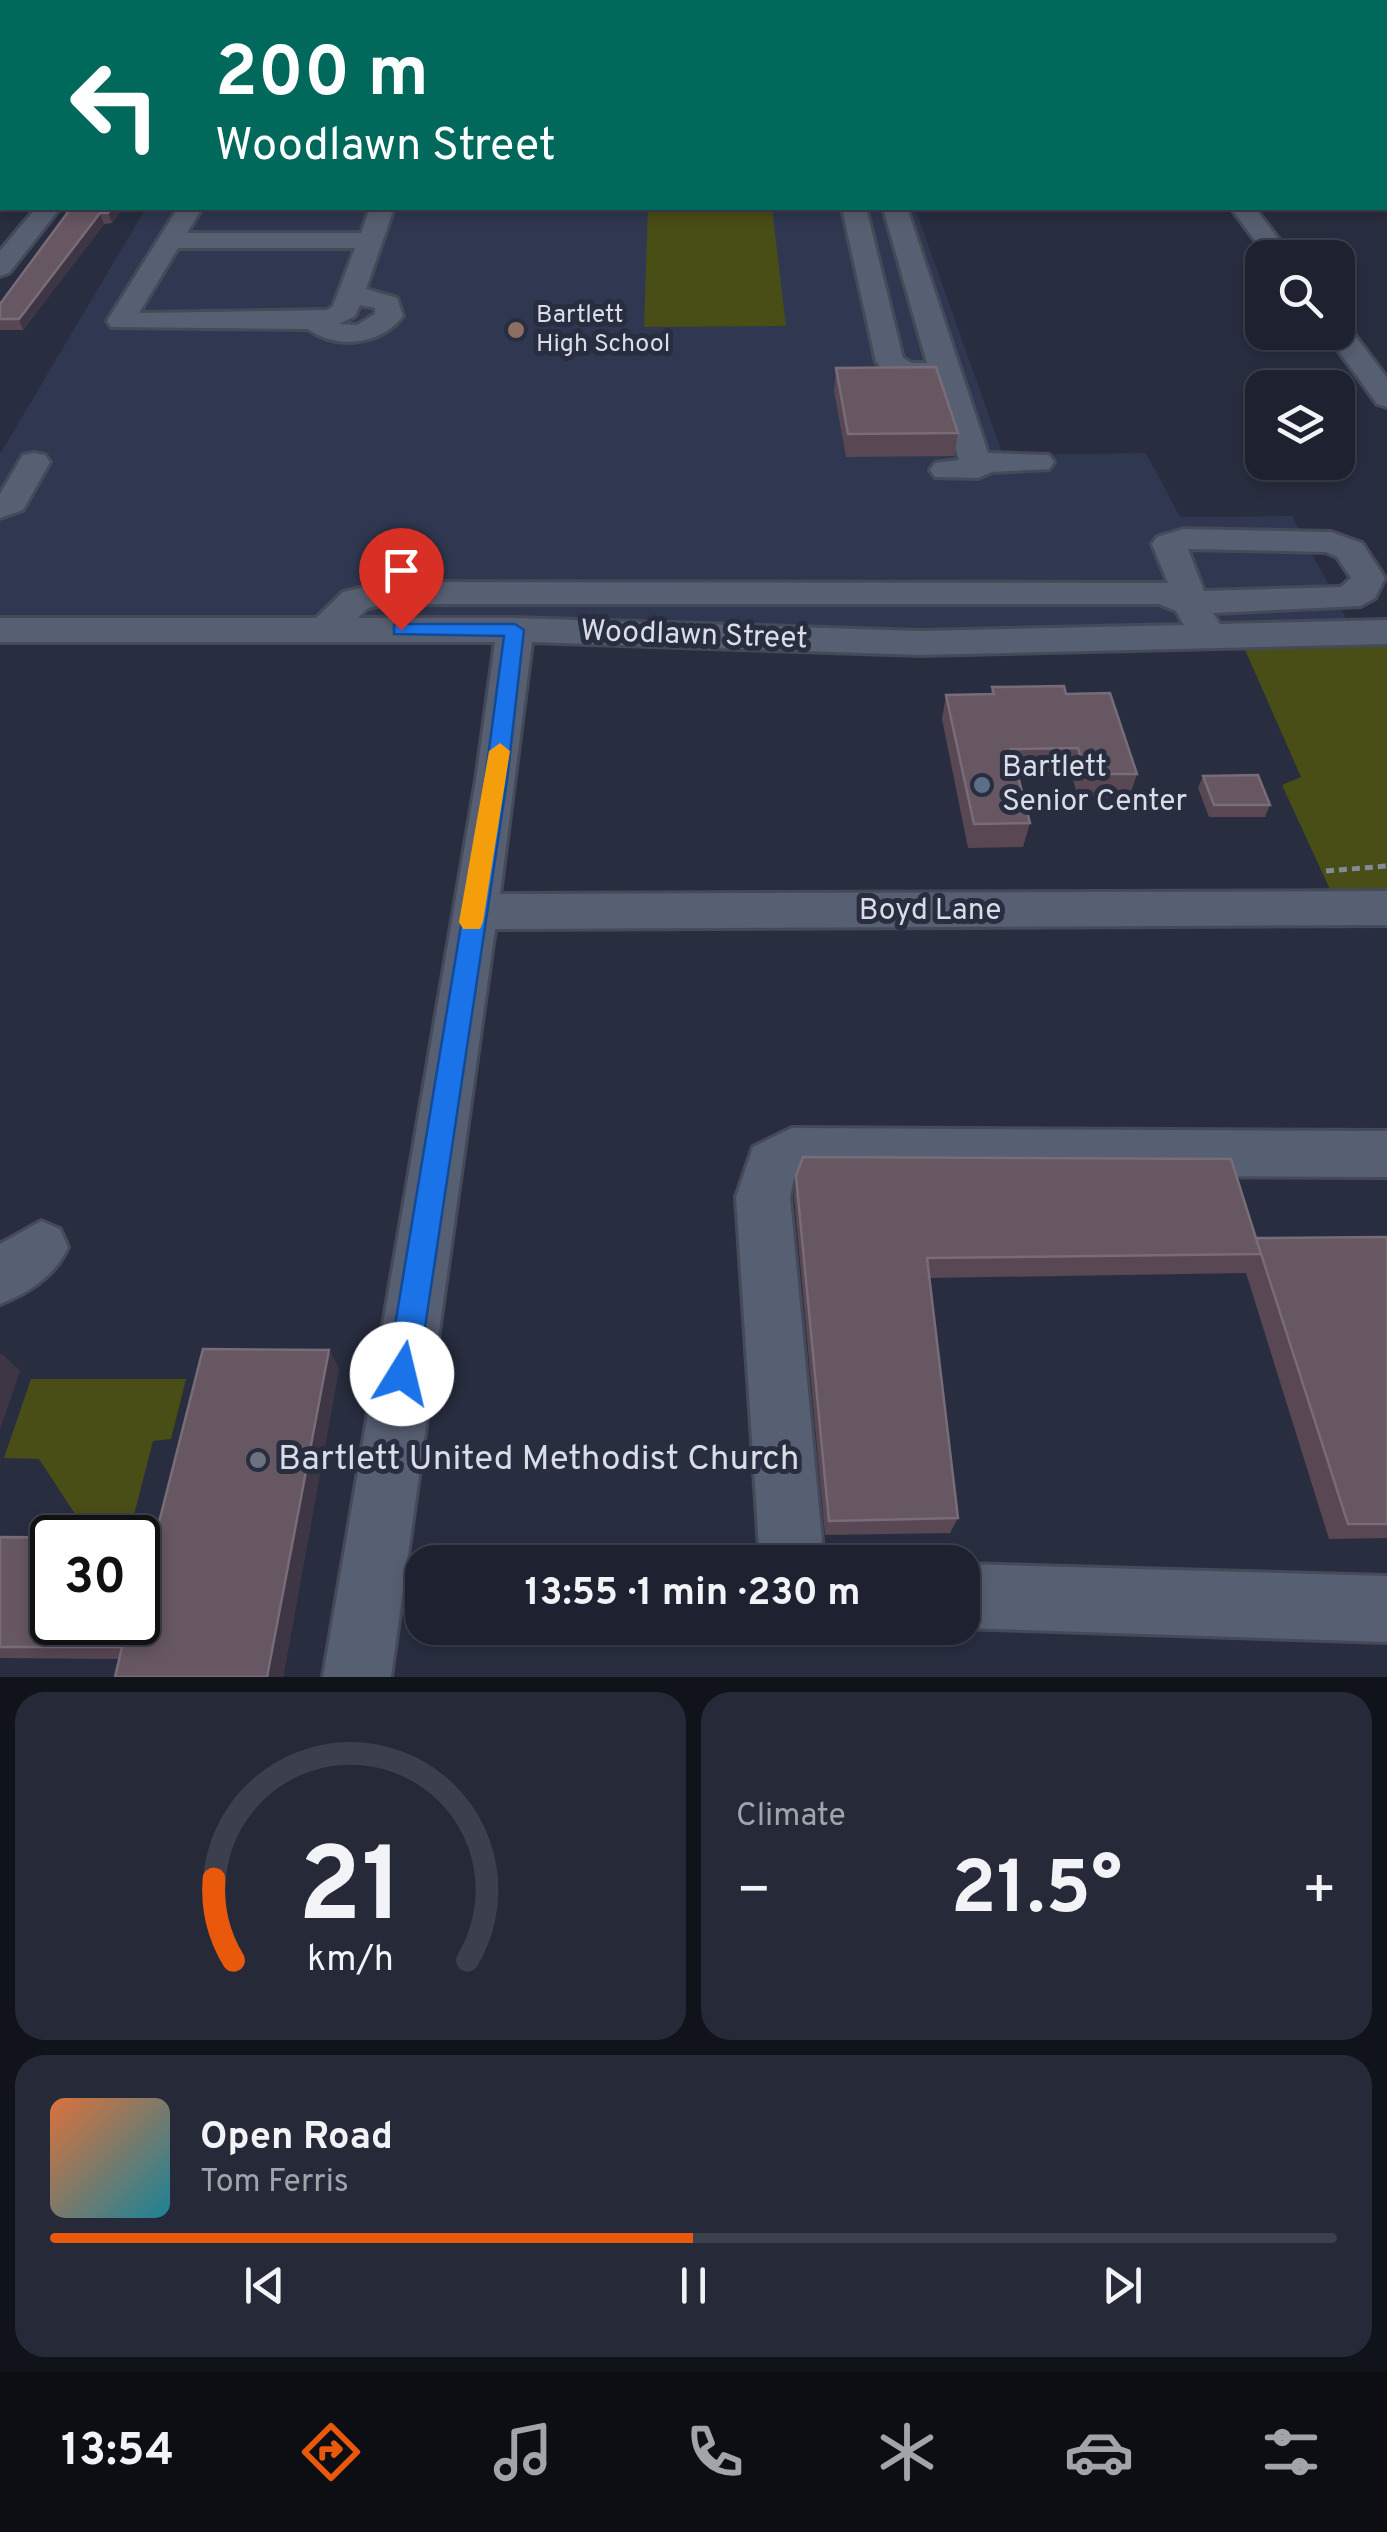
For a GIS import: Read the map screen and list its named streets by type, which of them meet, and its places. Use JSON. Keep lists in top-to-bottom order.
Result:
{
  "streets": {
    "street": ["Woodlawn Street", "Boyd Lane"]
  },
  "places": ["Bartlett High School", "Bartlett Senior Center", "Bartlett United Methodist Church"],
  "page": {
    "turn": ["200 m", "Woodlawn Street"],
    "limit": "30",
    "trip": "13:55 · 1 min · 230 m",
    "tile": "Climate",
    "heat": ["−", "21.5°", "+"],
    "song": ["Open Road", "Tom Ferris"],
    "tabs": "13:54",
    "gauge": ["21", "km/h"]
  }
}
